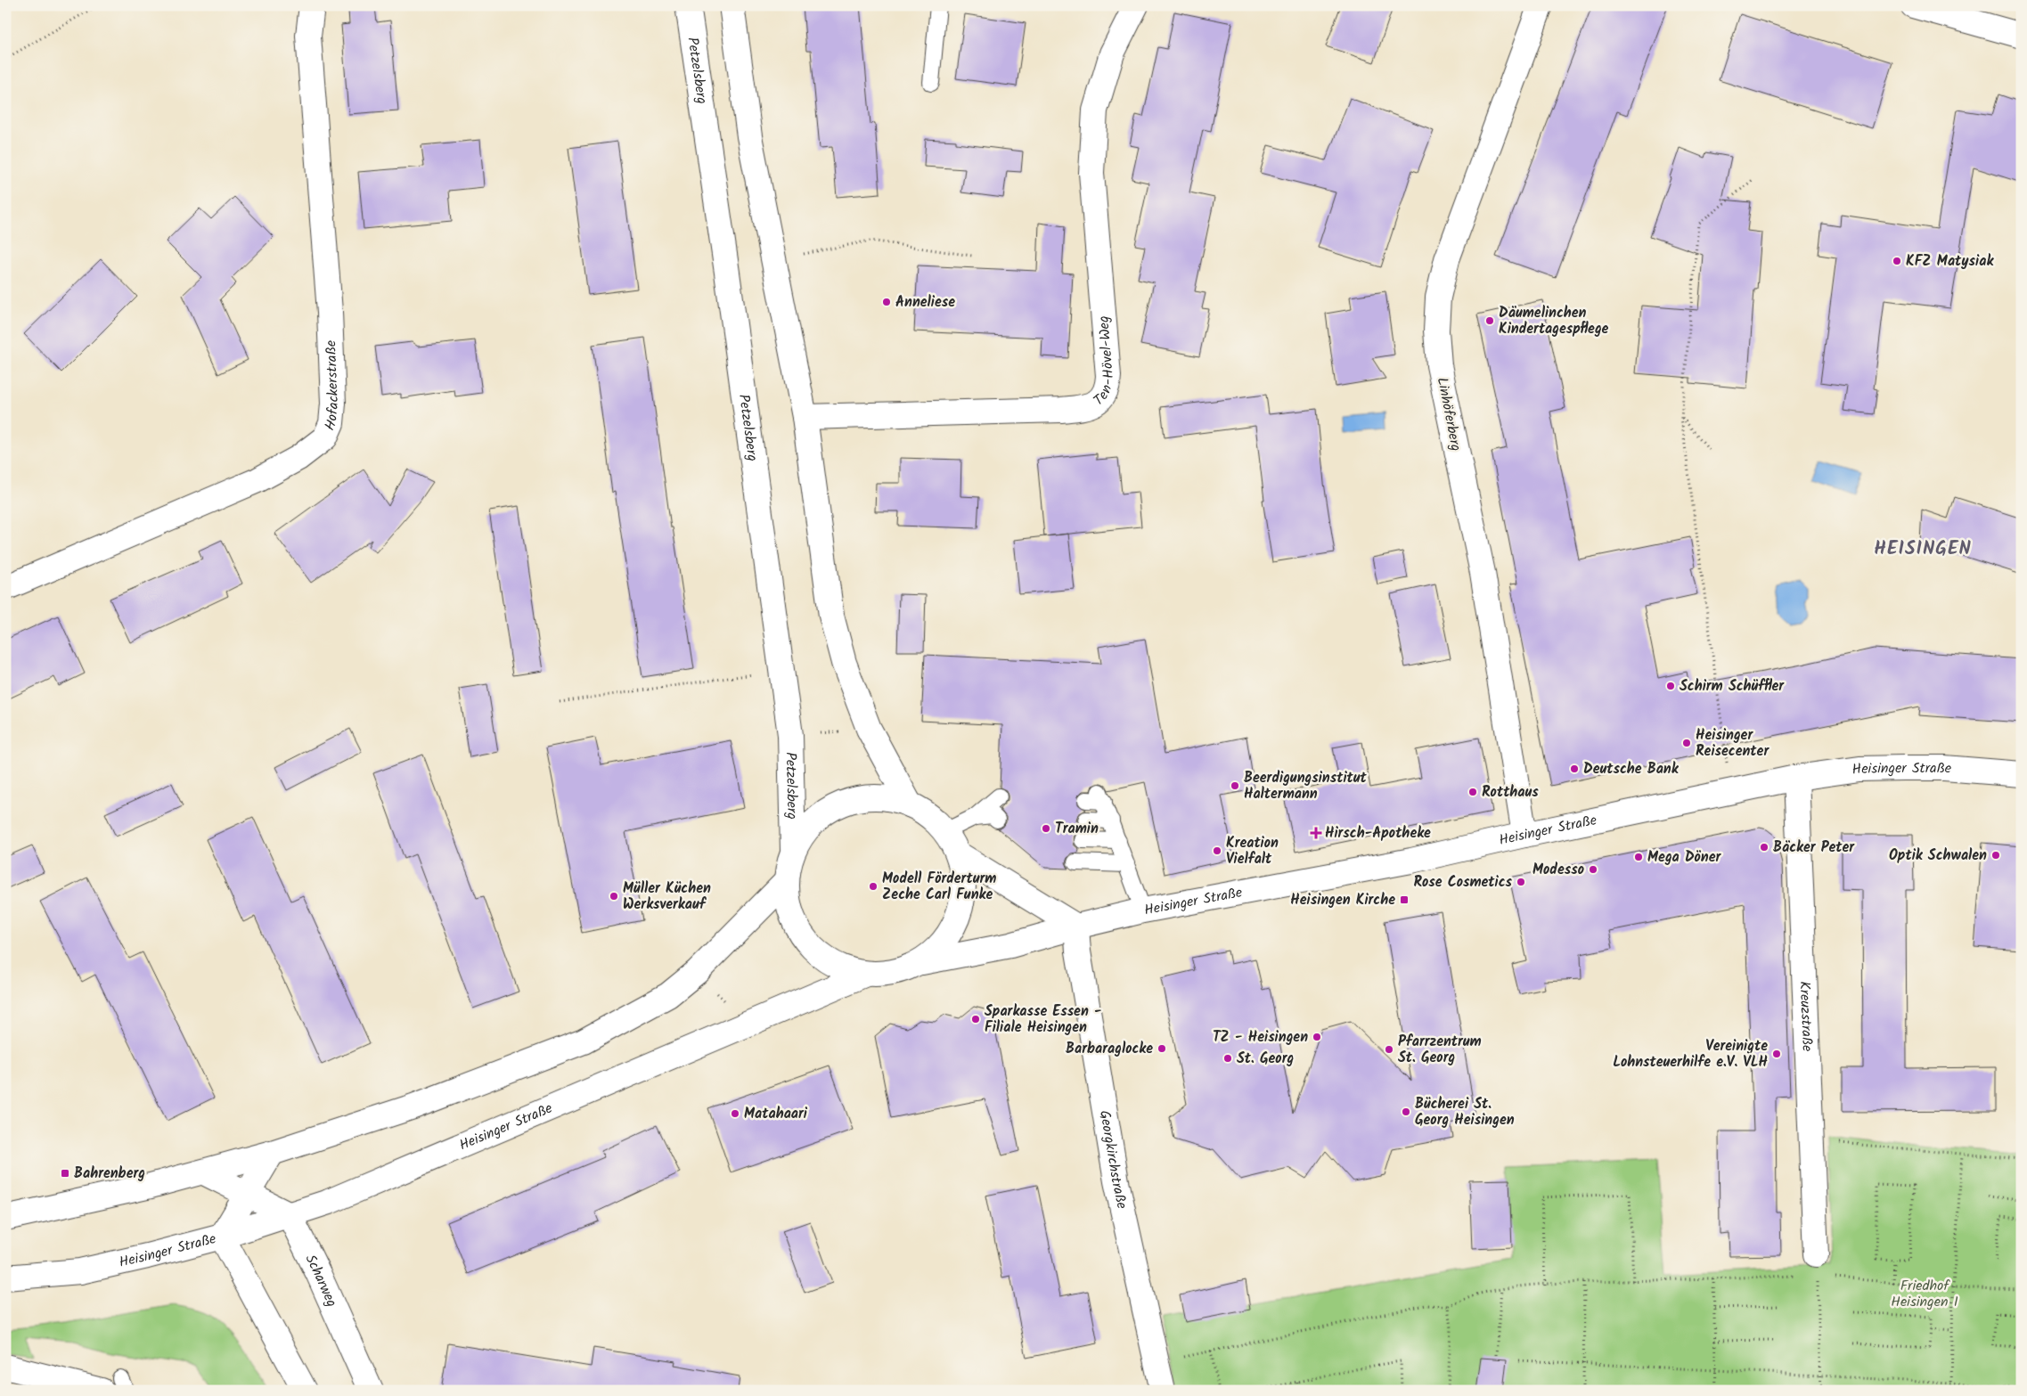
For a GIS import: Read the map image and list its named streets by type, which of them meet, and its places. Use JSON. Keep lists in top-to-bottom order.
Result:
{
  "streets": {
    "street": [
      "Petzelsberg",
      "Ten-Hövel-Weg",
      "Hofackerstraße",
      "Linhöferberg",
      "Heisinger Straße",
      "Kreuzstraße",
      "Georgkirchstraße",
      "Scharweg"
    ]
  },
  "crossings": [
    ["Linhöferberg", "Heisinger Straße"],
    ["Heisinger Straße", "Kreuzstraße"],
    ["Heisinger Straße", "Georgkirchstraße"],
    ["Heisinger Straße", "Scharweg"]
  ],
  "districts": ["HEISINGEN"],
  "parks": ["Friedhof Heisingen I"],
  "places": {
    "other": [
      "KFZ Matysiak",
      "Anneliese",
      "Däumelinchen Kindertagespflege",
      "Schirm Schüffler",
      "Heisinger Reisecenter",
      "Deutsche Bank",
      "Beerdigungsinstitut Haltermann",
      "Rotthaus",
      "Tramin",
      "Bäcker Peter",
      "Kreation Vielfalt",
      "Optik Schwalen",
      "Mega Döner",
      "Modesso",
      "Rose Cosmetics",
      "Modell Förderturm Zeche Carl Funke",
      "Müller Küchen Werksverkauf",
      "Sparkasse Essen - Filiale Heisingen",
      "TZ - Heisingen",
      "Barbaraglocke",
      "Pfarrzentrum St. Georg",
      "Vereinigte Lohnsteuerhilfe e.V. VLH",
      "St. Georg",
      "Bücherei St. Georg Heisingen",
      "Matahaari"
    ],
    "health": ["Hirsch-Apotheke"],
    "transit": ["Heisingen Kirche", "Bahrenberg"]
  }
}
